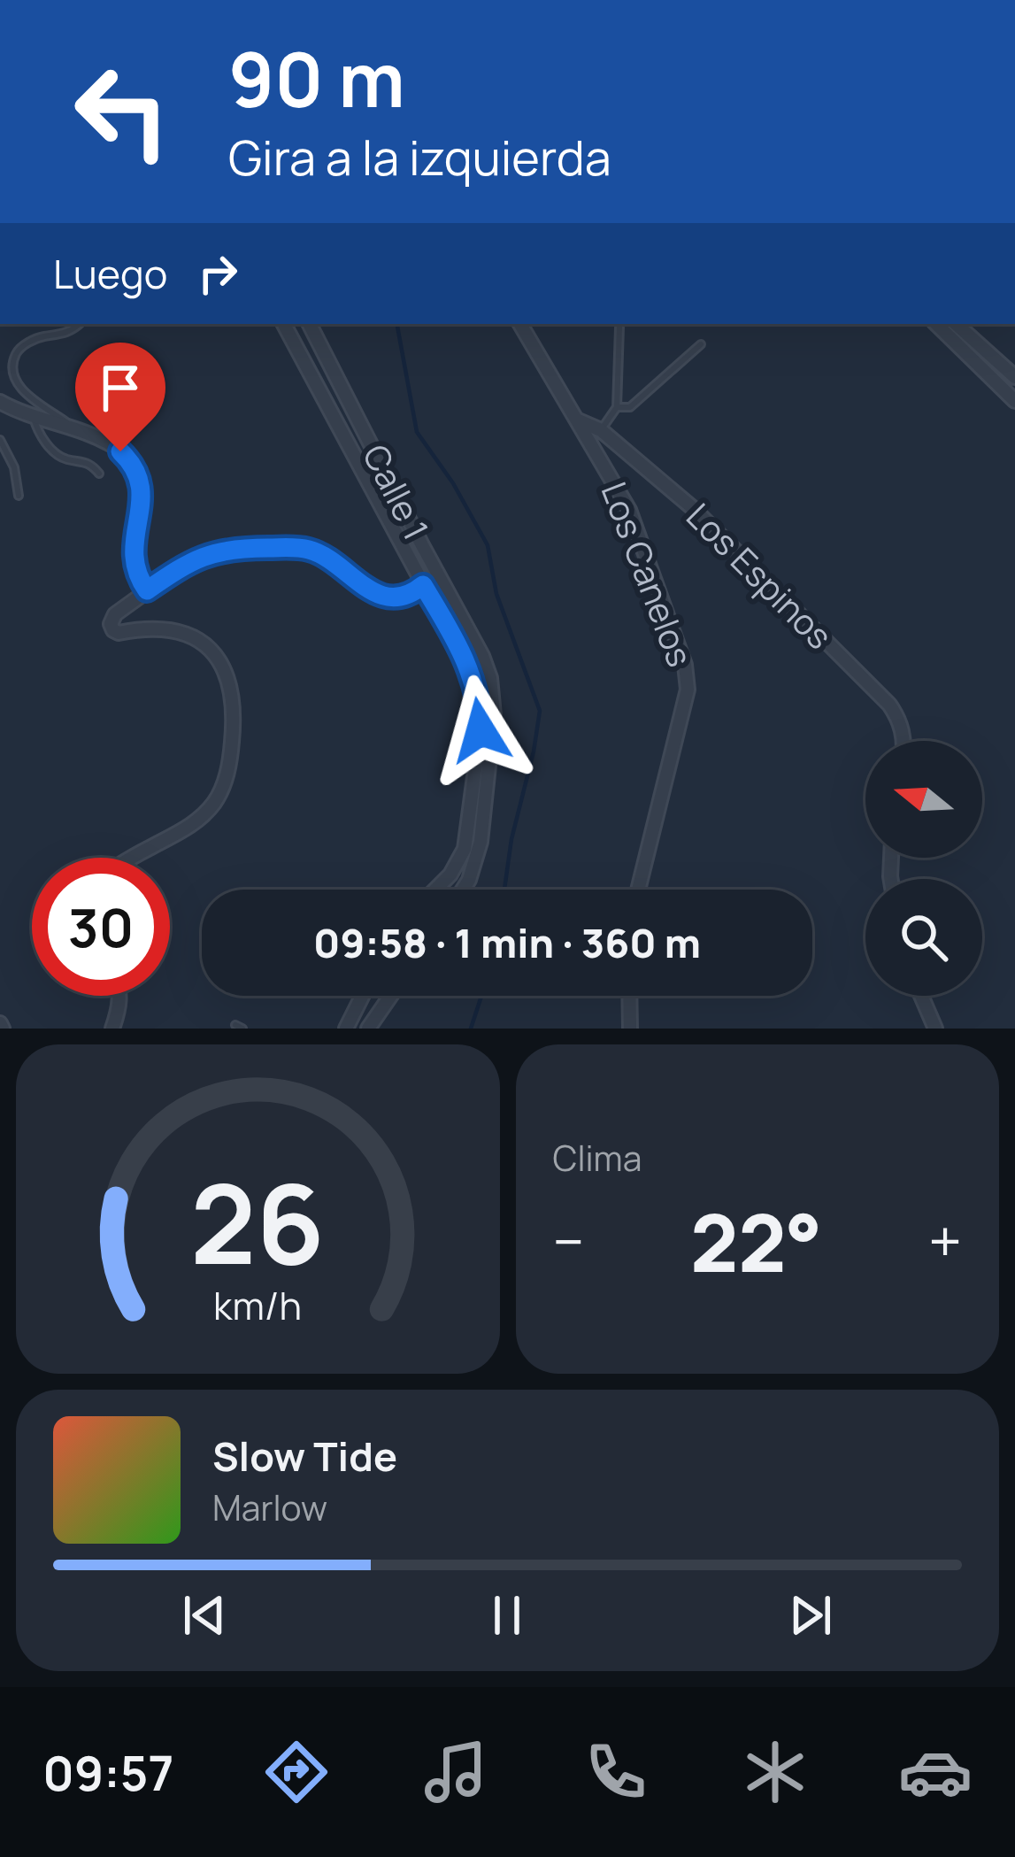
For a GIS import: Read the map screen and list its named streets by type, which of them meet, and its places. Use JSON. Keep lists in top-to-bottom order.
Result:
{
  "streets": {
    "street": ["Calle 1", "Los Canelos", "Los Espinos"]
  },
  "crossings": [
    ["Los Canelos", "Los Espinos"]
  ],
  "north": "left",
  "page": {
    "turn": ["90 m", "Gira a la izquierda"],
    "then": "Luego",
    "limit": "30",
    "trip": "09:58 · 1 min · 360 m",
    "tile": "Clima",
    "heat": ["−", "22°", "+"],
    "song": ["Slow Tide", "Marlow"],
    "tabs": "09:57",
    "gauge": ["26", "km/h"]
  }
}
